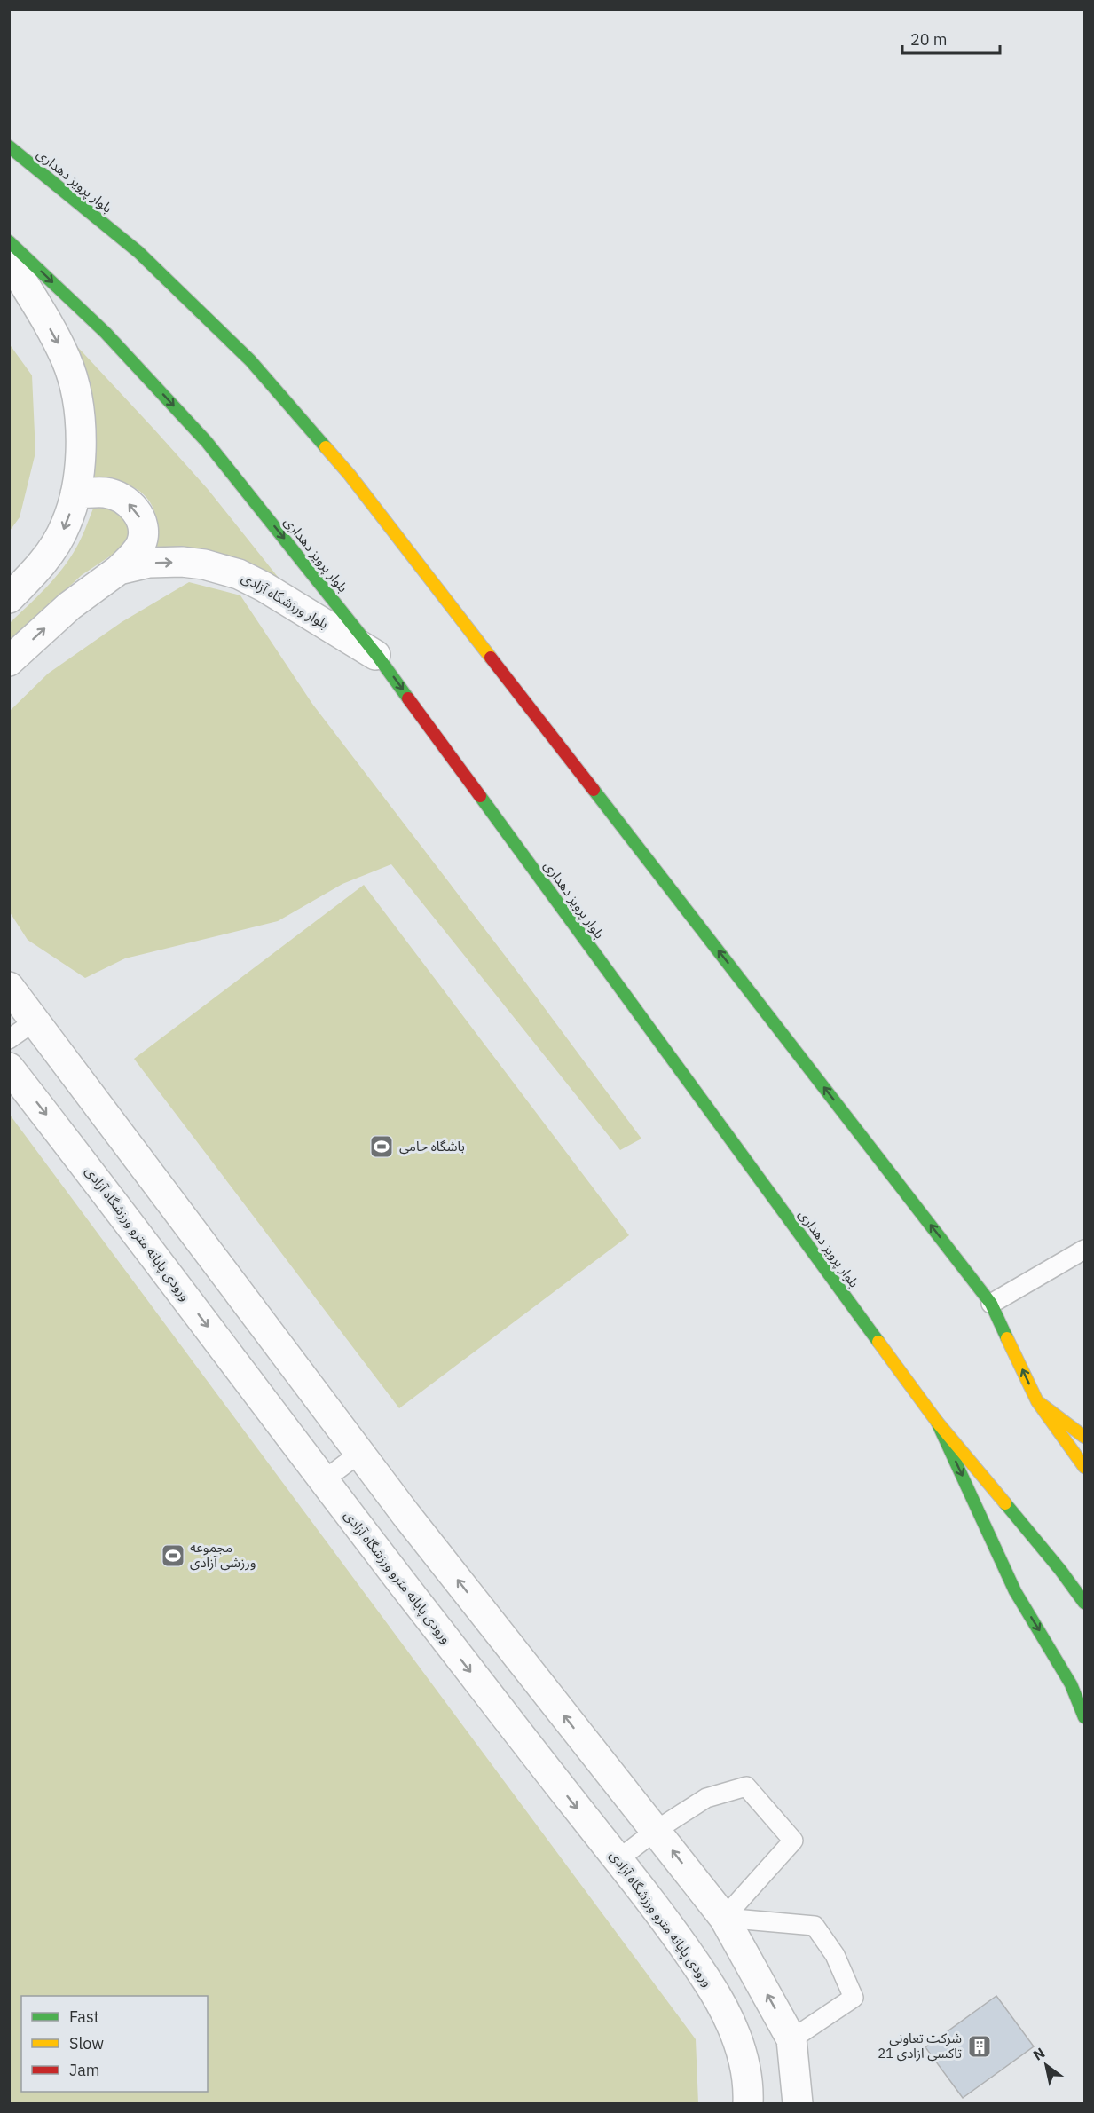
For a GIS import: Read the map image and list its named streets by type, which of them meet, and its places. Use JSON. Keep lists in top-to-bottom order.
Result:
{
  "streets": {
    "main road": ["بلوار پرویز دهداری"],
    "street": ["بلوار ورزشگاه آزادی", "ورودی پایانه مترو ورزشگاه آزادی"]
  },
  "crossings": [
    ["بلوار پرویز دهداری", "بلوار ورزشگاه آزادی"]
  ],
  "one_way": ["بلوار ورزشگاه آزادی"],
  "places": {
    "sports": ["باشگاه حامی", "مجموعه ورزشی آزادی"],
    "building": ["شرکت تعاونی تاکسی ازادی 21"]
  },
  "legend": ["Fast", "Slow", "Jam"],
  "scale_bar": "20 m",
  "north": "top left"
}
